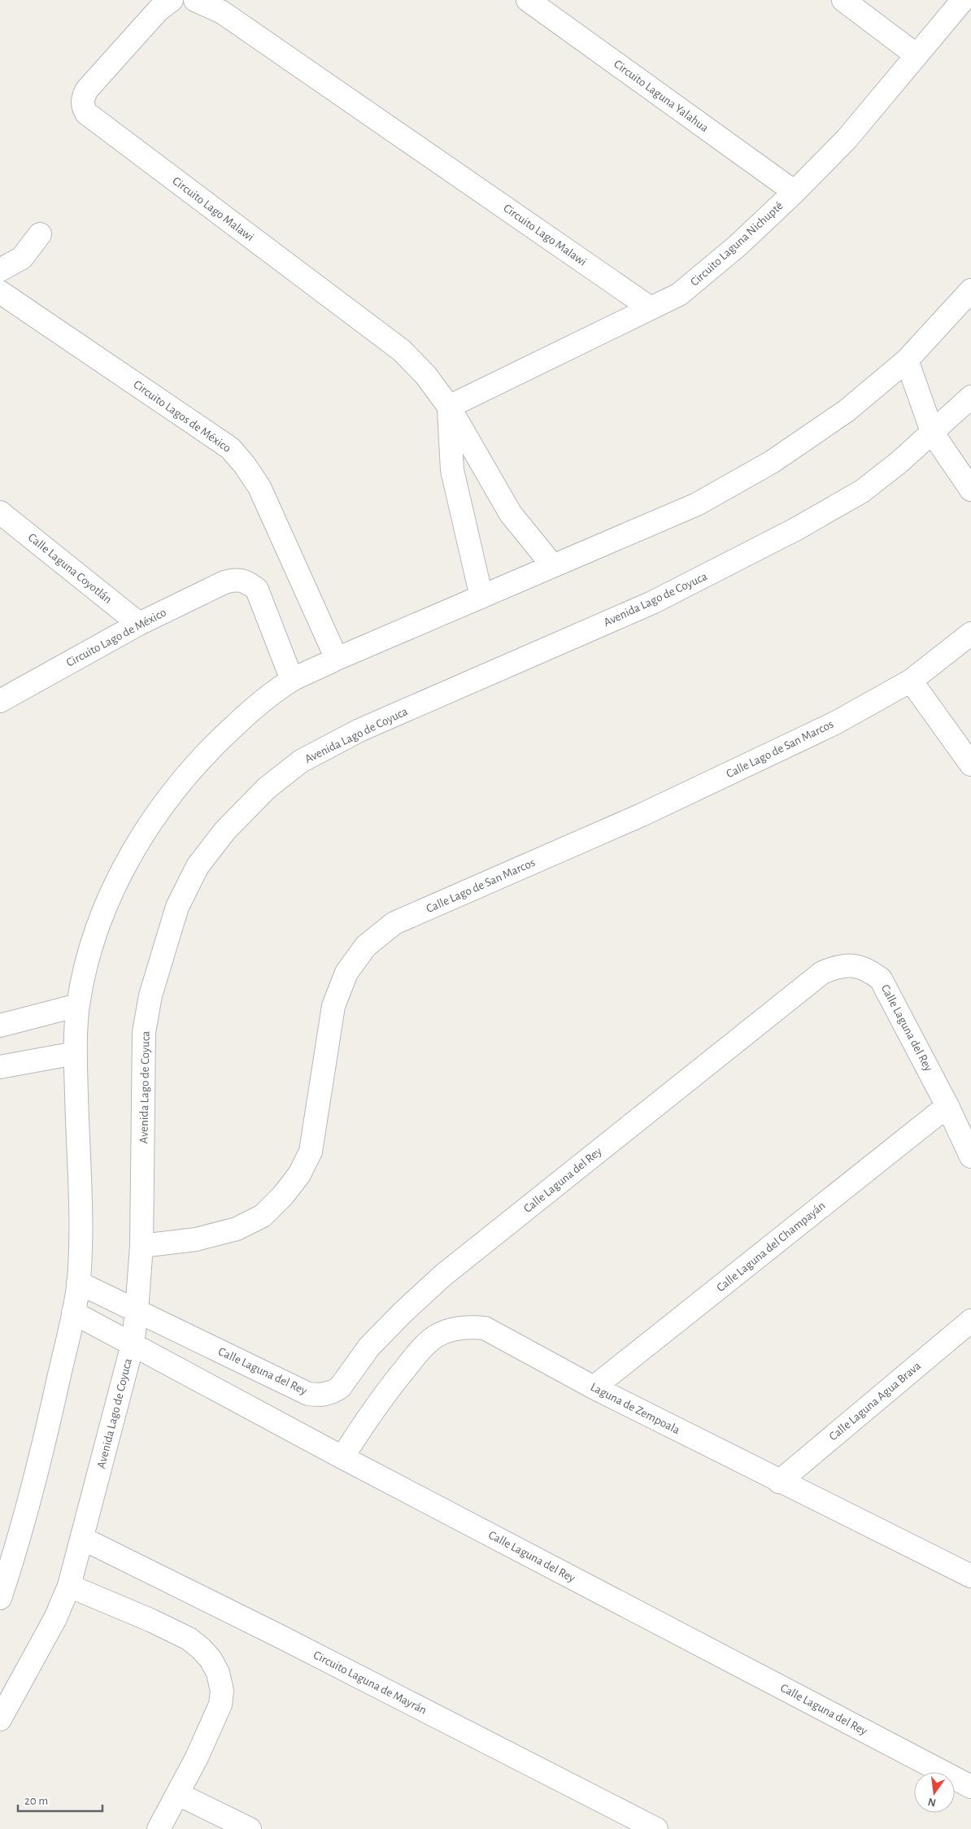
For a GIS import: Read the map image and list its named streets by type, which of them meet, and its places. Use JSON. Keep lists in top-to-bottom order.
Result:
{
  "streets": {
    "street": [
      "Circuito Laguna Yalahua",
      "Circuito Lago Malawi",
      "Circuito Laguna Nichupté",
      "Circuito Lagos de México",
      "Calle Laguna Coyotlán",
      "Avenida Lago de Coyuca",
      "Circuito Lago de México",
      "Calle Lago de San Marcos",
      "Calle Laguna del Rey",
      "Calle Laguna del Champayán",
      "Calle Laguna Agua Brava",
      "Laguna de Zempoala",
      "Circuito Laguna de Mayrán"
    ]
  },
  "crossings": [
    ["Circuito Laguna Yalahua", "Circuito Laguna Nichupté"],
    ["Circuito Lago Malawi", "Circuito Laguna Nichupté"],
    ["Calle Laguna Coyotlán", "Circuito Lago de México"],
    ["Avenida Lago de Coyuca", "Calle Lago de San Marcos"],
    ["Avenida Lago de Coyuca", "Calle Laguna del Rey"],
    ["Avenida Lago de Coyuca", "Circuito Laguna de Mayrán"],
    ["Calle Laguna del Rey", "Calle Laguna del Champayán"],
    ["Calle Laguna del Rey", "Laguna de Zempoala"],
    ["Calle Laguna del Champayán", "Laguna de Zempoala"],
    ["Calle Laguna Agua Brava", "Laguna de Zempoala"]
  ],
  "scale_bar": "20 m",
  "north": "bottom"
}
